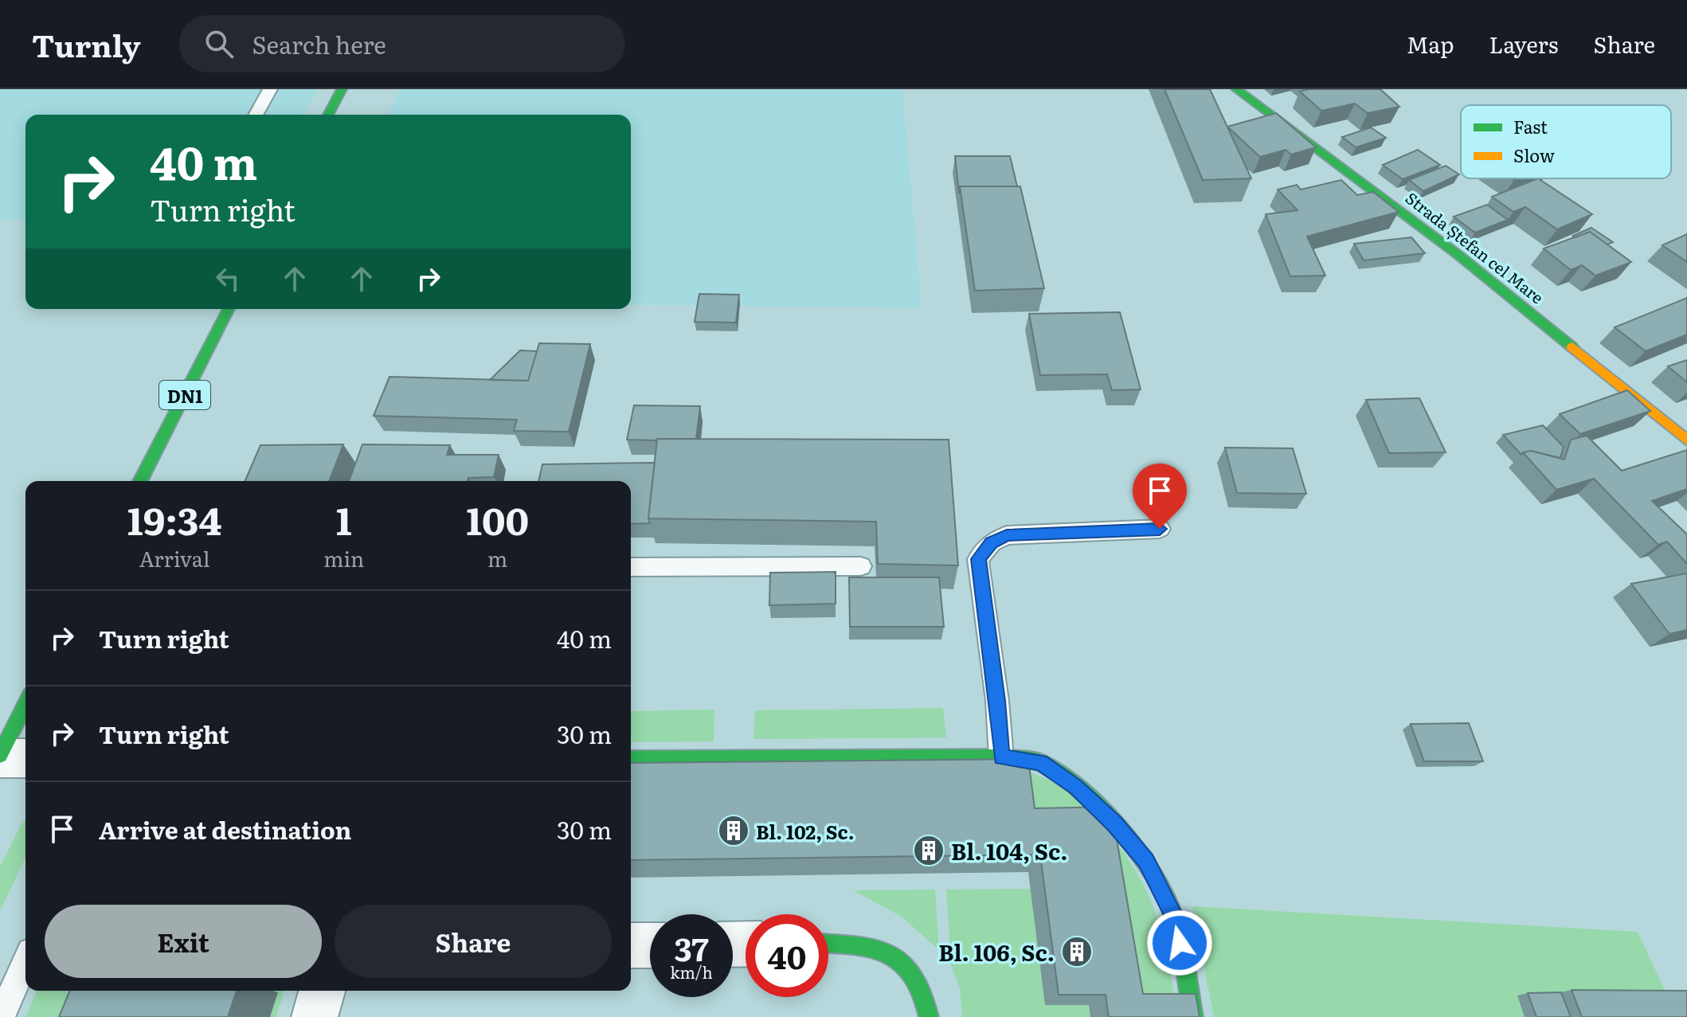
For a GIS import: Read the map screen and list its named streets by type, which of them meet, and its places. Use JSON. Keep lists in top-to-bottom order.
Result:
{
  "streets": {
    "street": ["Strada Ștefan cel Mare", "DN1"]
  },
  "places": {
    "building": ["Bl. 102, Sc.", "Bl. 104, Sc.", "Bl. 106, Sc."]
  },
  "legend": ["Fast", "Slow"],
  "page": {
    "header": "Turnly",
    "search": "Search here",
    "nav": ["Map", "Layers", "Share"],
    "turn": ["40 m", "Turn right"],
    "eta": [
      "19:34",
      "Arrival",
      "1",
      "min",
      "100",
      "m"
    ],
    "list": [
      {
        "name": "Turn right",
        "value": "40 m"
      },
      {
        "name": "Turn right",
        "value": "30 m"
      },
      {
        "name": "Arrive at destination",
        "value": "30 m"
      }
    ],
    "buttons": ["Exit", "Share"],
    "speed": "37 km/h",
    "limit": "40"
  }
}
